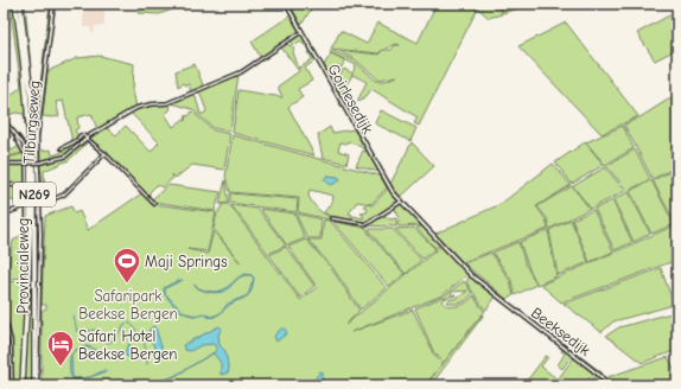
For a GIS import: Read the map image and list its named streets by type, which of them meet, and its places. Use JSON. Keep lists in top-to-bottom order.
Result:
{
  "streets": {
    "highway": ["N269", "Provincialeweg"],
    "street": ["Goirlesedijk", "Tilburgseweg", "Beeksedijk"]
  },
  "crossings": [
    ["Goirlesedijk", "Beeksedijk"],
    ["Tilburgseweg", "Provincialeweg"]
  ],
  "parks": ["Safaripark Beekse Bergen"],
  "places": {
    "sports": ["Maji Springs"],
    "hotel": ["Safari Hotel Beekse Bergen"]
  }
}
